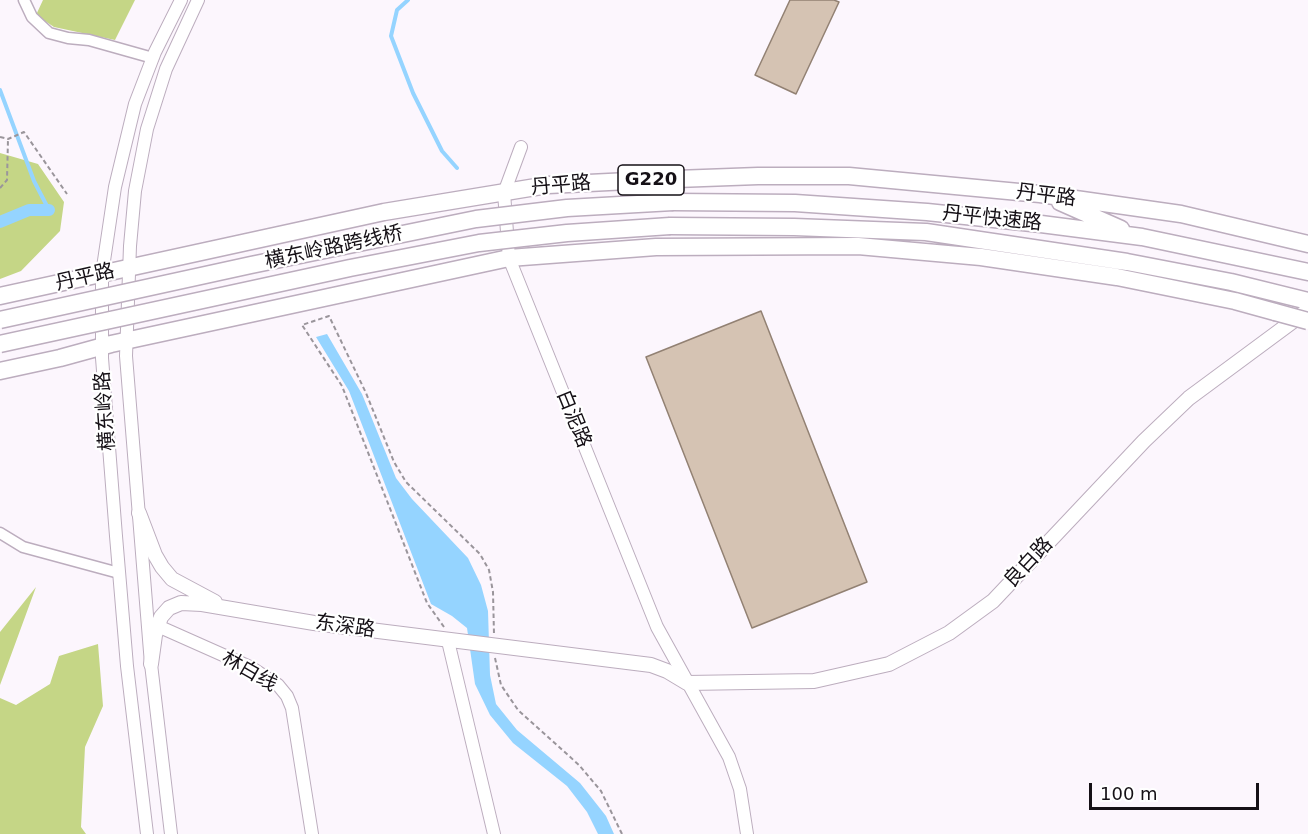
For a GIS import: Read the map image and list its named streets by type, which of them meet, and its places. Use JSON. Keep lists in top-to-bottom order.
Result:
{
  "streets": {
    "highway": [
      "G220",
      "丹平路",
      "丹平快速路",
      "横东岭路跨线桥"
    ],
    "main road": ["良白路", "东深路"],
    "street": ["横东岭路", "白泥路", "林白线"]
  },
  "crossings": [
    ["丹平路", "横东岭路"],
    ["丹平路", "白泥路"],
    ["丹平快速路", "横东岭路跨线桥"],
    ["丹平快速路", "良白路"],
    ["横东岭路", "东深路"],
    ["横东岭路", "林白线"],
    ["白泥路", "良白路"],
    ["东深路", "林白线"]
  ],
  "scale_bar": "100 m"
}
